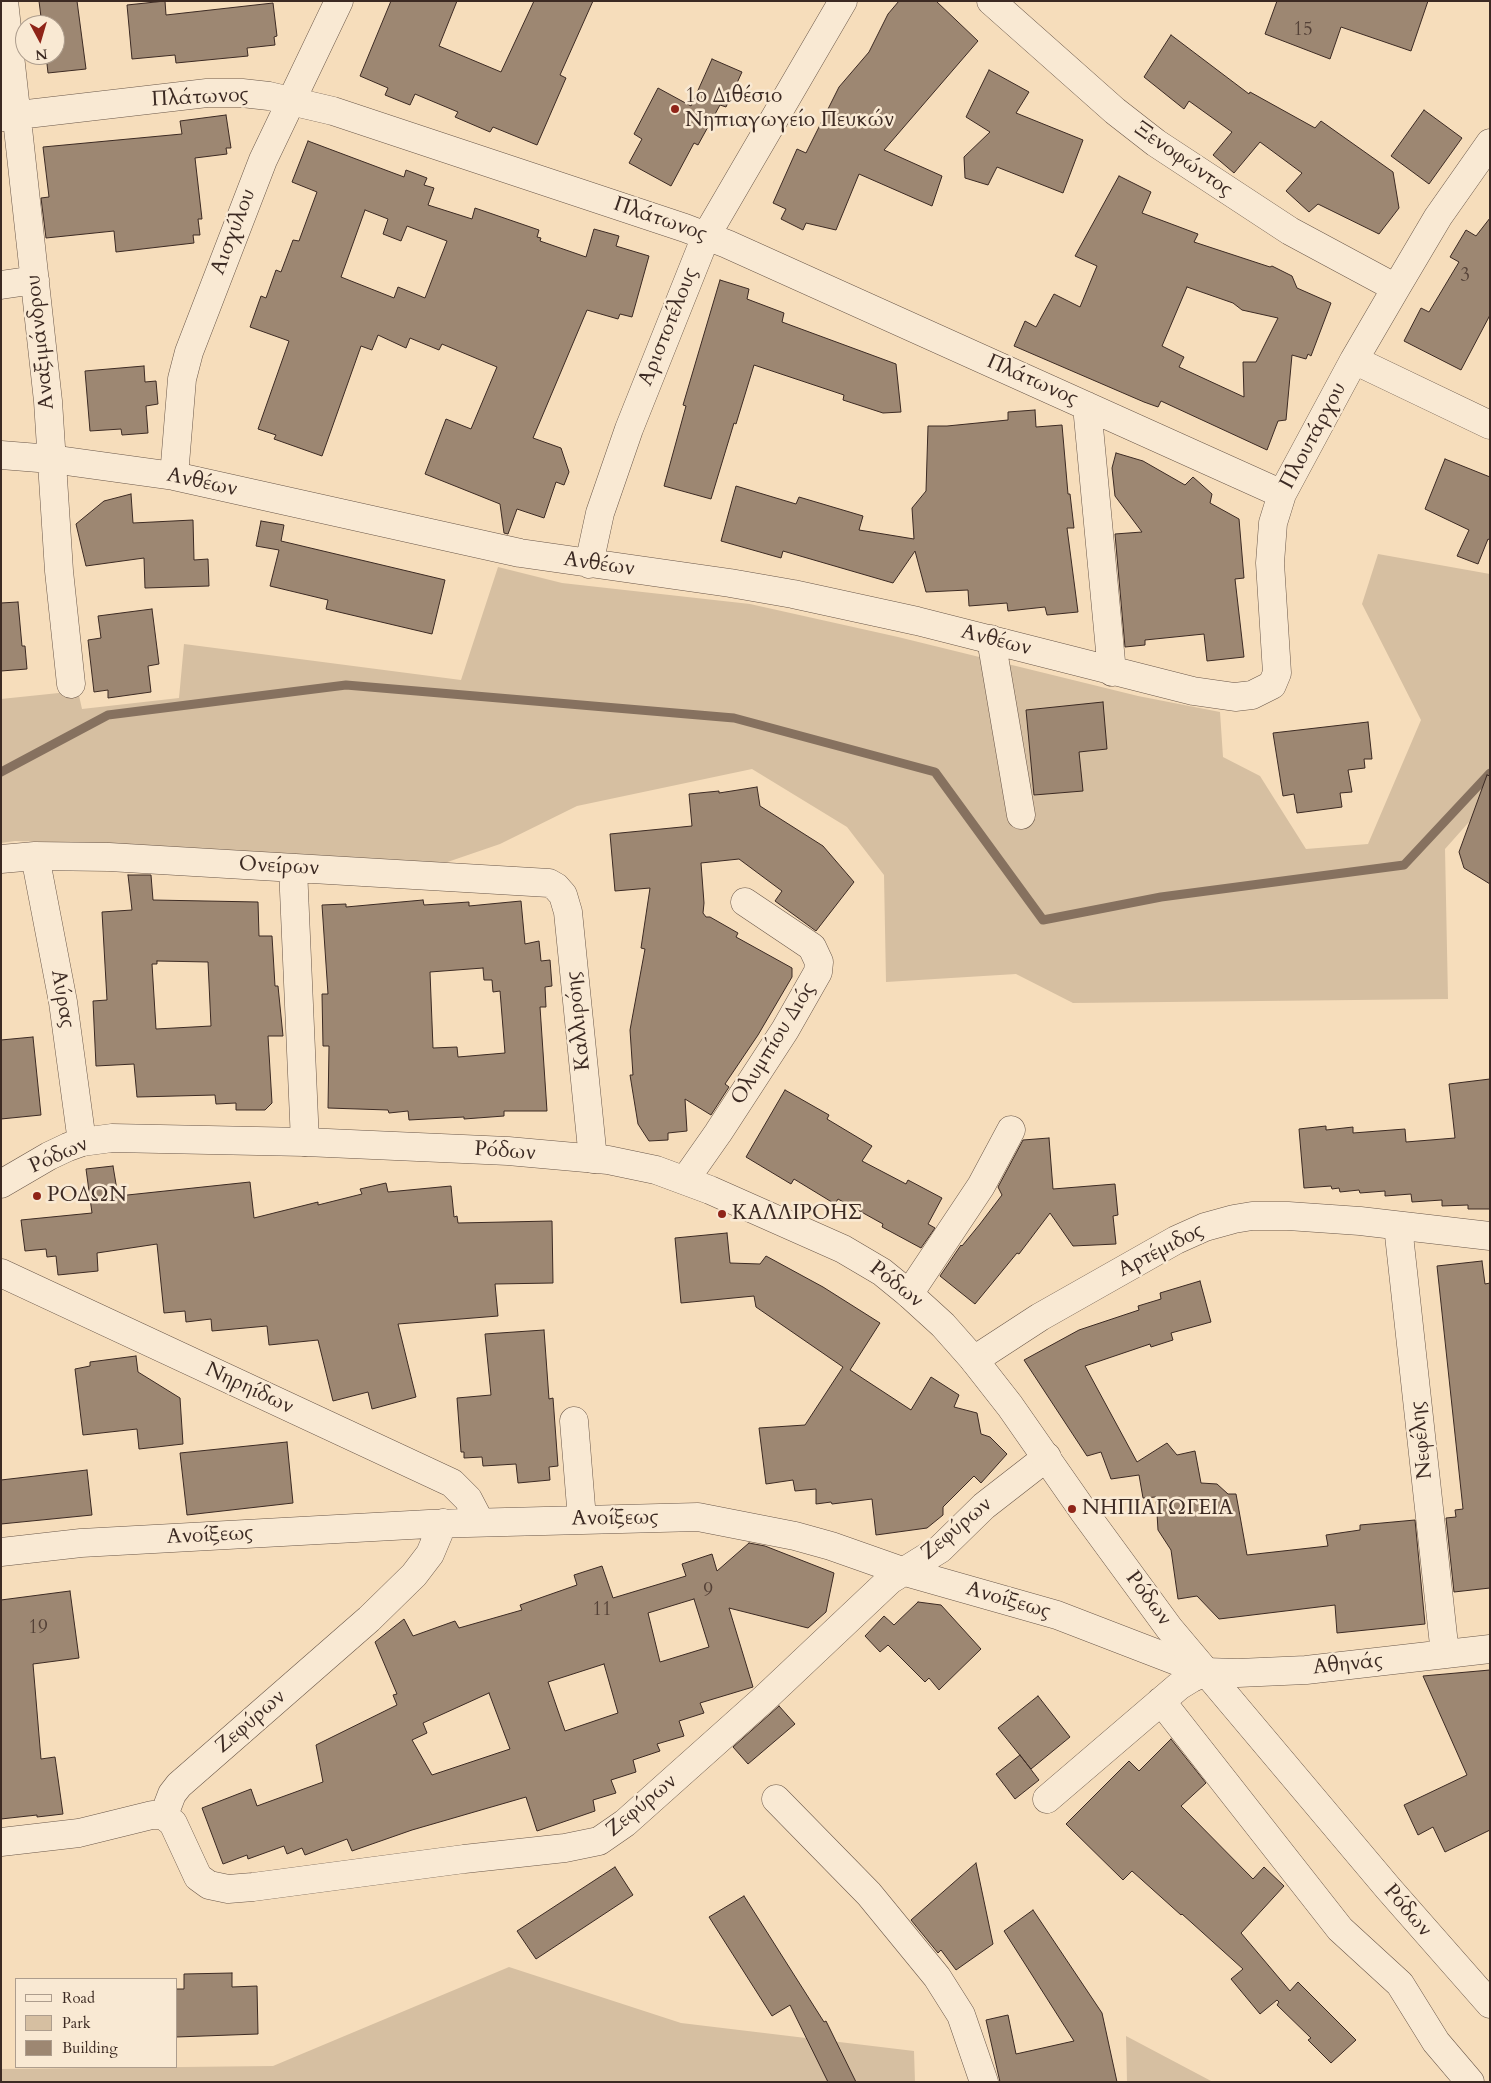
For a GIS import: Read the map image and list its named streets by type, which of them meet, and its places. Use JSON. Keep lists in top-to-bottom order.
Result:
{
  "streets": {
    "street": [
      "Πλάτωνος",
      "Ξενοφώντος",
      "Αισχύλου",
      "Αριστοτέλους",
      "Αναξιμάνδρου",
      "Πλουτάρχου",
      "Ανθέων",
      "Ονείρων",
      "Αύρας",
      "Καλλιρόης",
      "Ολυμπίου Διός",
      "Ρόδων",
      "Αρτέμιδος",
      "Νηρηίδων",
      "Νεφέλης",
      "Ανοίξεως",
      "Ζεφύρων",
      "Αθηνάς"
    ]
  },
  "crossings": [
    ["Πλάτωνος", "Αισχύλου"],
    ["Πλάτωνος", "Αριστοτέλους"],
    ["Πλάτωνος", "Αναξιμάνδρου"],
    ["Πλάτωνος", "Πλουτάρχου"],
    ["Ξενοφώντος", "Πλουτάρχου"],
    ["Αισχύλου", "Ανθέων"],
    ["Αριστοτέλους", "Ανθέων"],
    ["Αναξιμάνδρου", "Ανθέων"],
    ["Πλουτάρχου", "Ανθέων"],
    ["Ονείρων", "Αύρας"],
    ["Ονείρων", "Καλλιρόης"],
    ["Αύρας", "Ρόδων"],
    ["Καλλιρόης", "Ρόδων"],
    ["Ολυμπίου Διός", "Ρόδων"],
    ["Ρόδων", "Αρτέμιδος"],
    ["Ρόδων", "Ανοίξεως"],
    ["Ρόδων", "Ζεφύρων"],
    ["Ρόδων", "Αθηνάς"],
    ["Αρτέμιδος", "Νεφέλης"],
    ["Νηρηίδων", "Ανοίξεως"],
    ["Νεφέλης", "Αθηνάς"],
    ["Ανοίξεως", "Ζεφύρων"],
    ["Ανοίξεως", "Αθηνάς"]
  ],
  "places": [
    "1ο Διθέσιο Νηπιαγωγείο Πευκών",
    "ΡΟΔΩΝ",
    "ΚΑΛΛΙΡΟΗΣ",
    "ΝΗΠΙΑΓΩΓΕΙΑ"
  ],
  "house_numbers": [
    "15",
    "3",
    "9",
    "11",
    "19"
  ],
  "legend": ["Road", "Park", "Building"],
  "north": "bottom"
}
